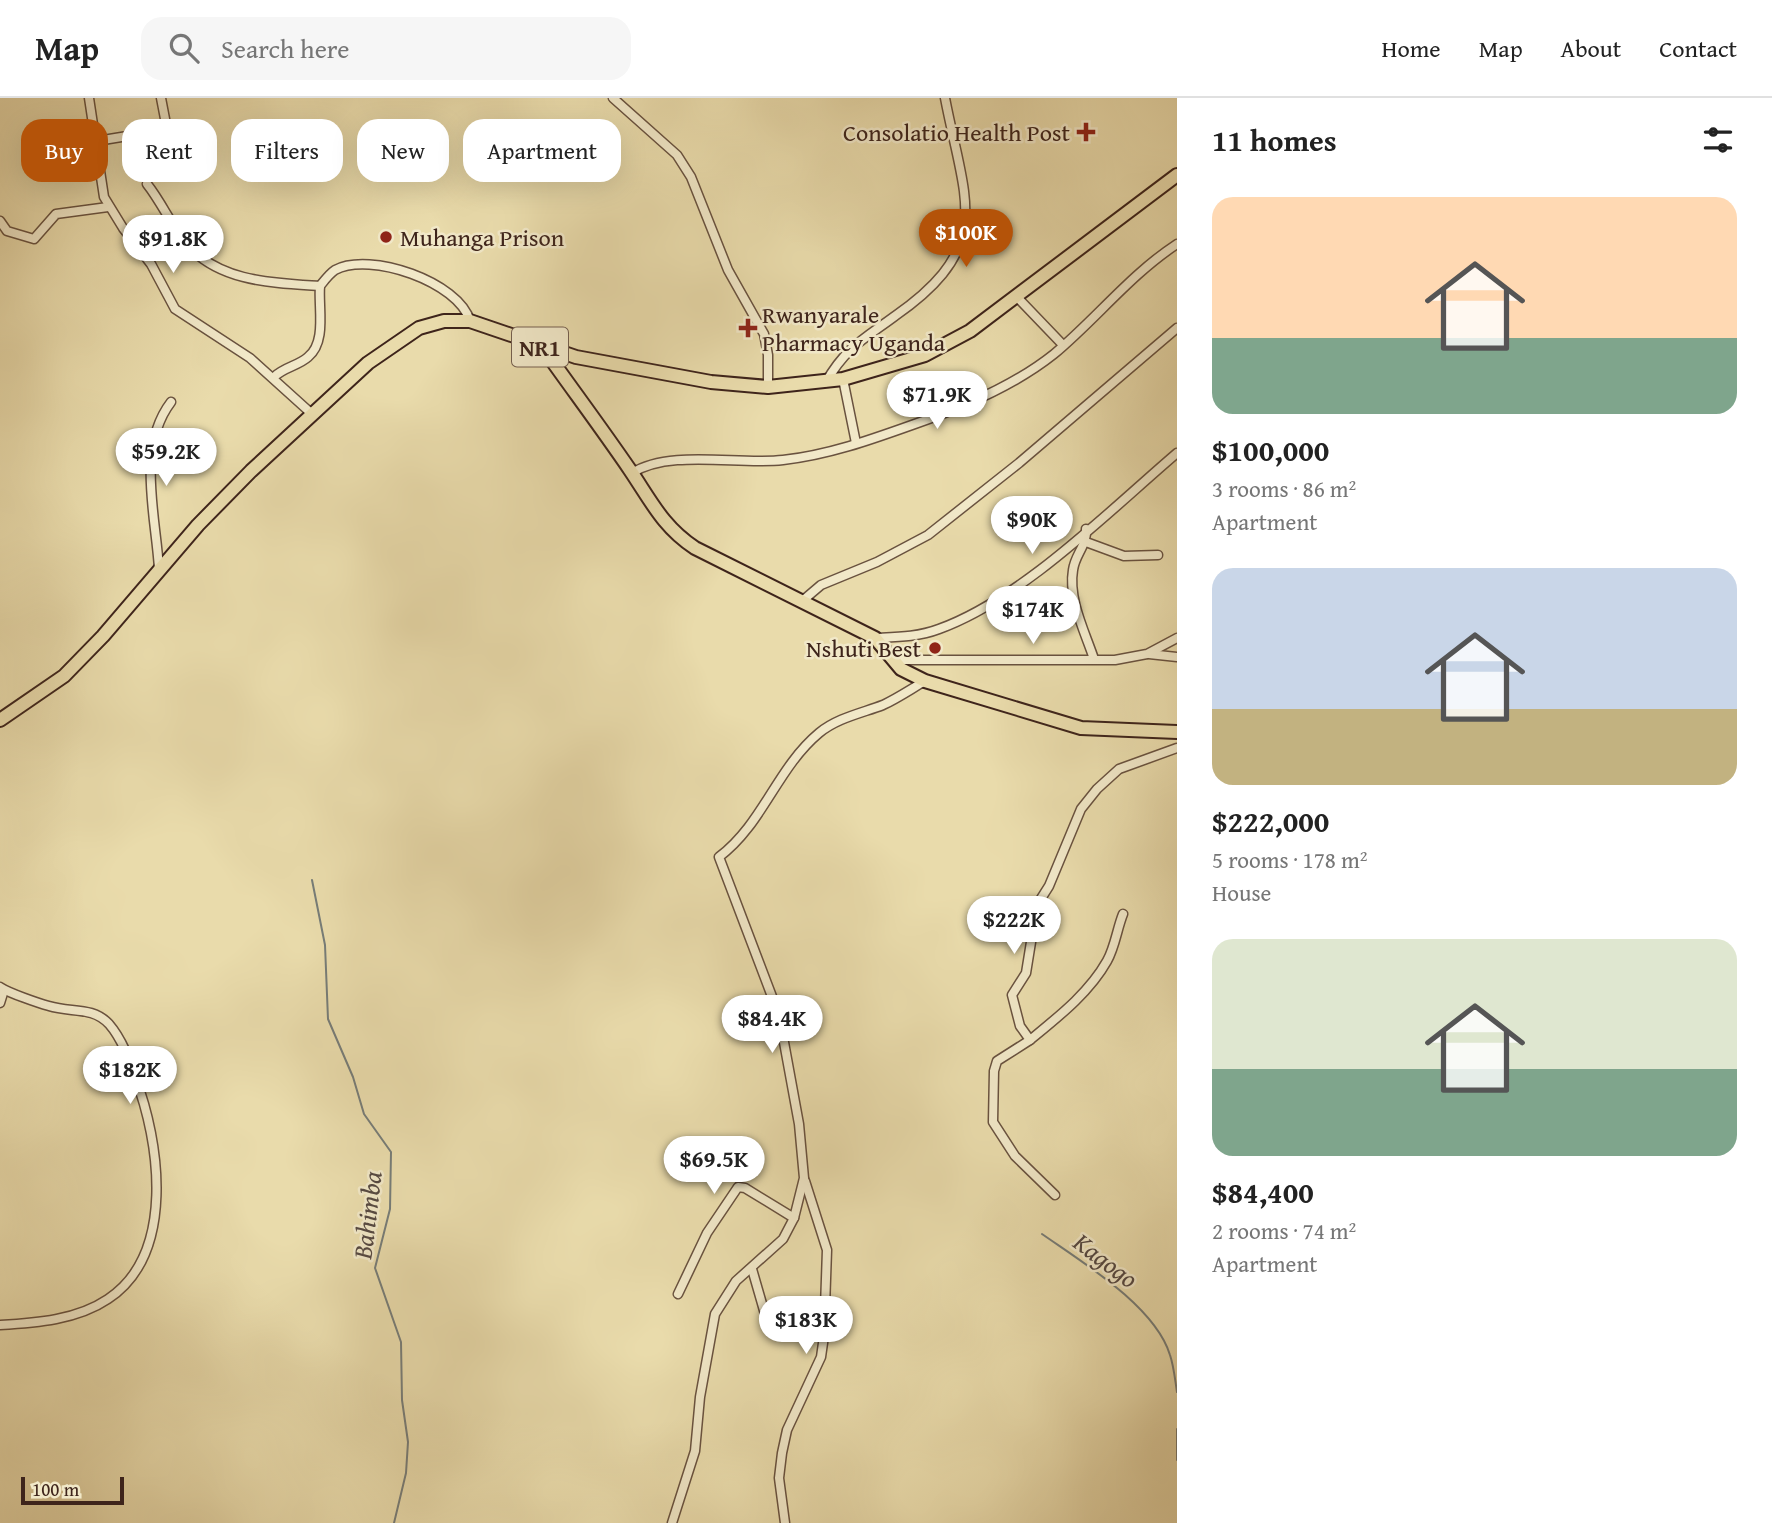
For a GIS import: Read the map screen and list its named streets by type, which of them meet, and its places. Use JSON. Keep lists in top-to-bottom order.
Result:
{
  "streets": {
    "highway": ["NR1"]
  },
  "water": ["Bahimba", "Kagogo"],
  "places": {
    "health": ["Consolatio Health Post", "Rwanyarale Pharmacy Uganda"],
    "other": ["Muhanga Prison", "Nshuti Best"]
  },
  "scale_bar": "100 m",
  "page": {
    "header": "Map",
    "search": "Search here",
    "nav": [
      "Home",
      "Map",
      "About",
      "Contact"
    ],
    "heading": "11 homes",
    "chip": [
      "Buy",
      "Rent",
      "Filters",
      "New",
      "Apartment"
    ],
    "list": [
      {
        "name": "$100,000",
        "note": "3 rooms · 86 m² · Apartment"
      },
      {
        "name": "$222,000",
        "note": "5 rooms · 178 m² · House"
      },
      {
        "name": "$84,400",
        "note": "2 rooms · 74 m² · Apartment"
      }
    ],
    "price": [
      "$100K",
      "$91.8K",
      "$71.9K",
      "$59.2K",
      "$90K",
      "$174K",
      "$222K",
      "$84.4K",
      "$182K",
      "$69.5K",
      "$183K"
    ],
    "scale": "100 m"
  }
}
